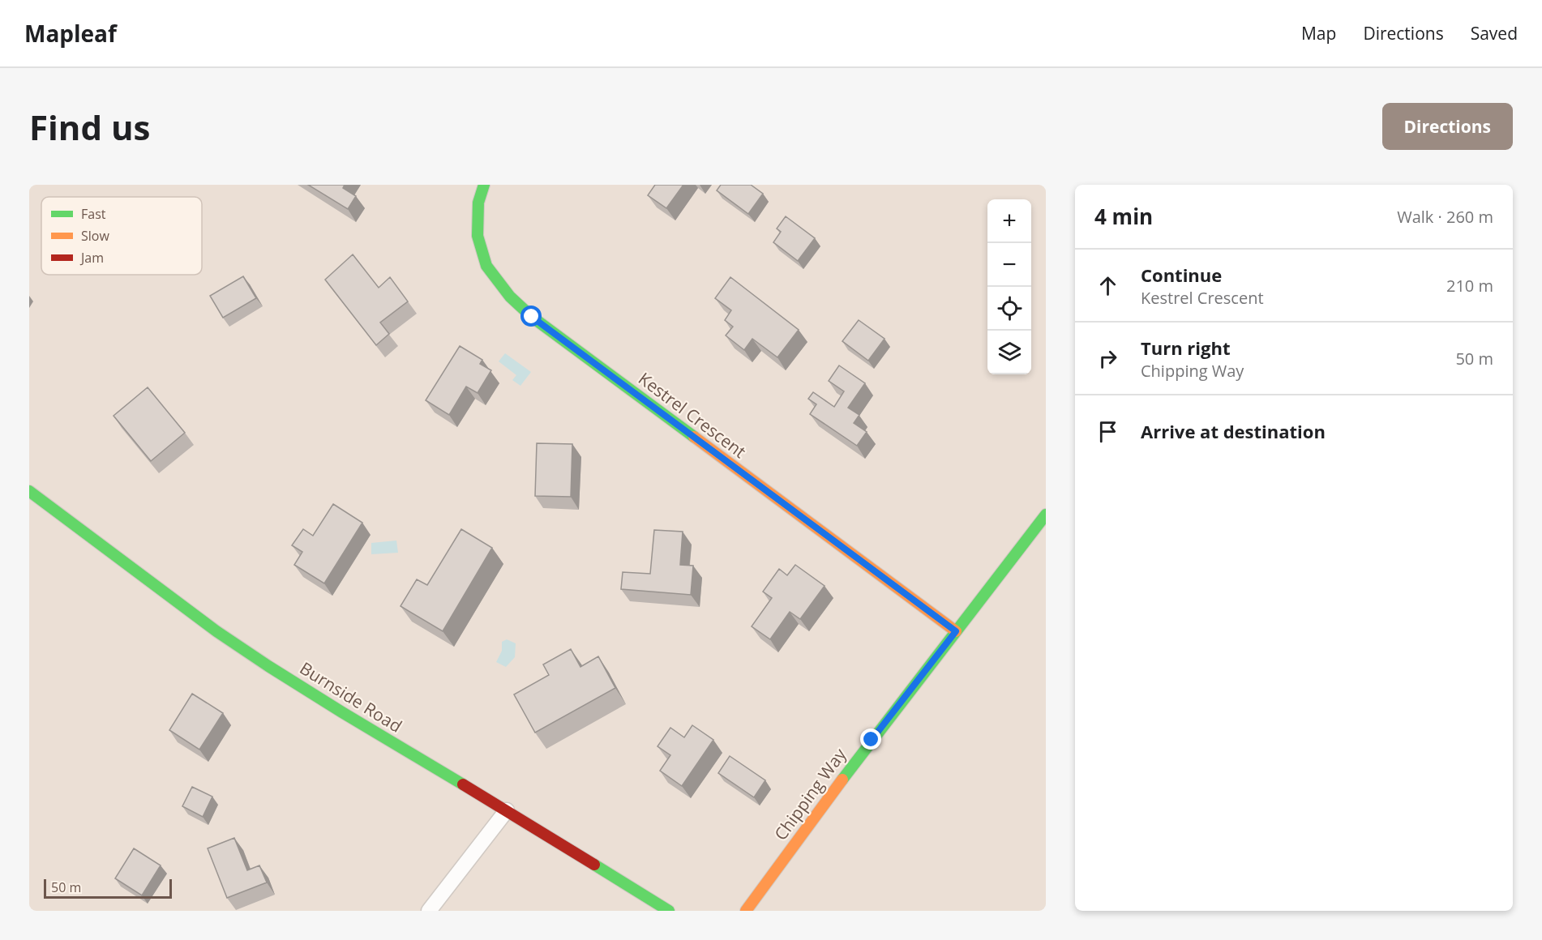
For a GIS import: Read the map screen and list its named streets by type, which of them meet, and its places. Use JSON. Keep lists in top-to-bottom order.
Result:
{
  "streets": {
    "street": ["Kestrel Crescent", "Burnside Road", "Chipping Way"]
  },
  "crossings": [
    ["Kestrel Crescent", "Chipping Way"]
  ],
  "legend": ["Fast", "Slow", "Jam"],
  "scale_bar": "50 m",
  "page": {
    "header": "Mapleaf",
    "nav": ["Map", "Directions", "Saved"],
    "buttons": "Directions",
    "title": "Find us",
    "heading": ["4 min", "Walk · 260 m"],
    "map_buttons": ["+", "−"],
    "list": [
      ["Continue", "Kestrel Crescent", "210 m"],
      ["Turn right", "Chipping Way", "50 m"],
      "Arrive at destination"
    ],
    "scale": "50 m"
  }
}
